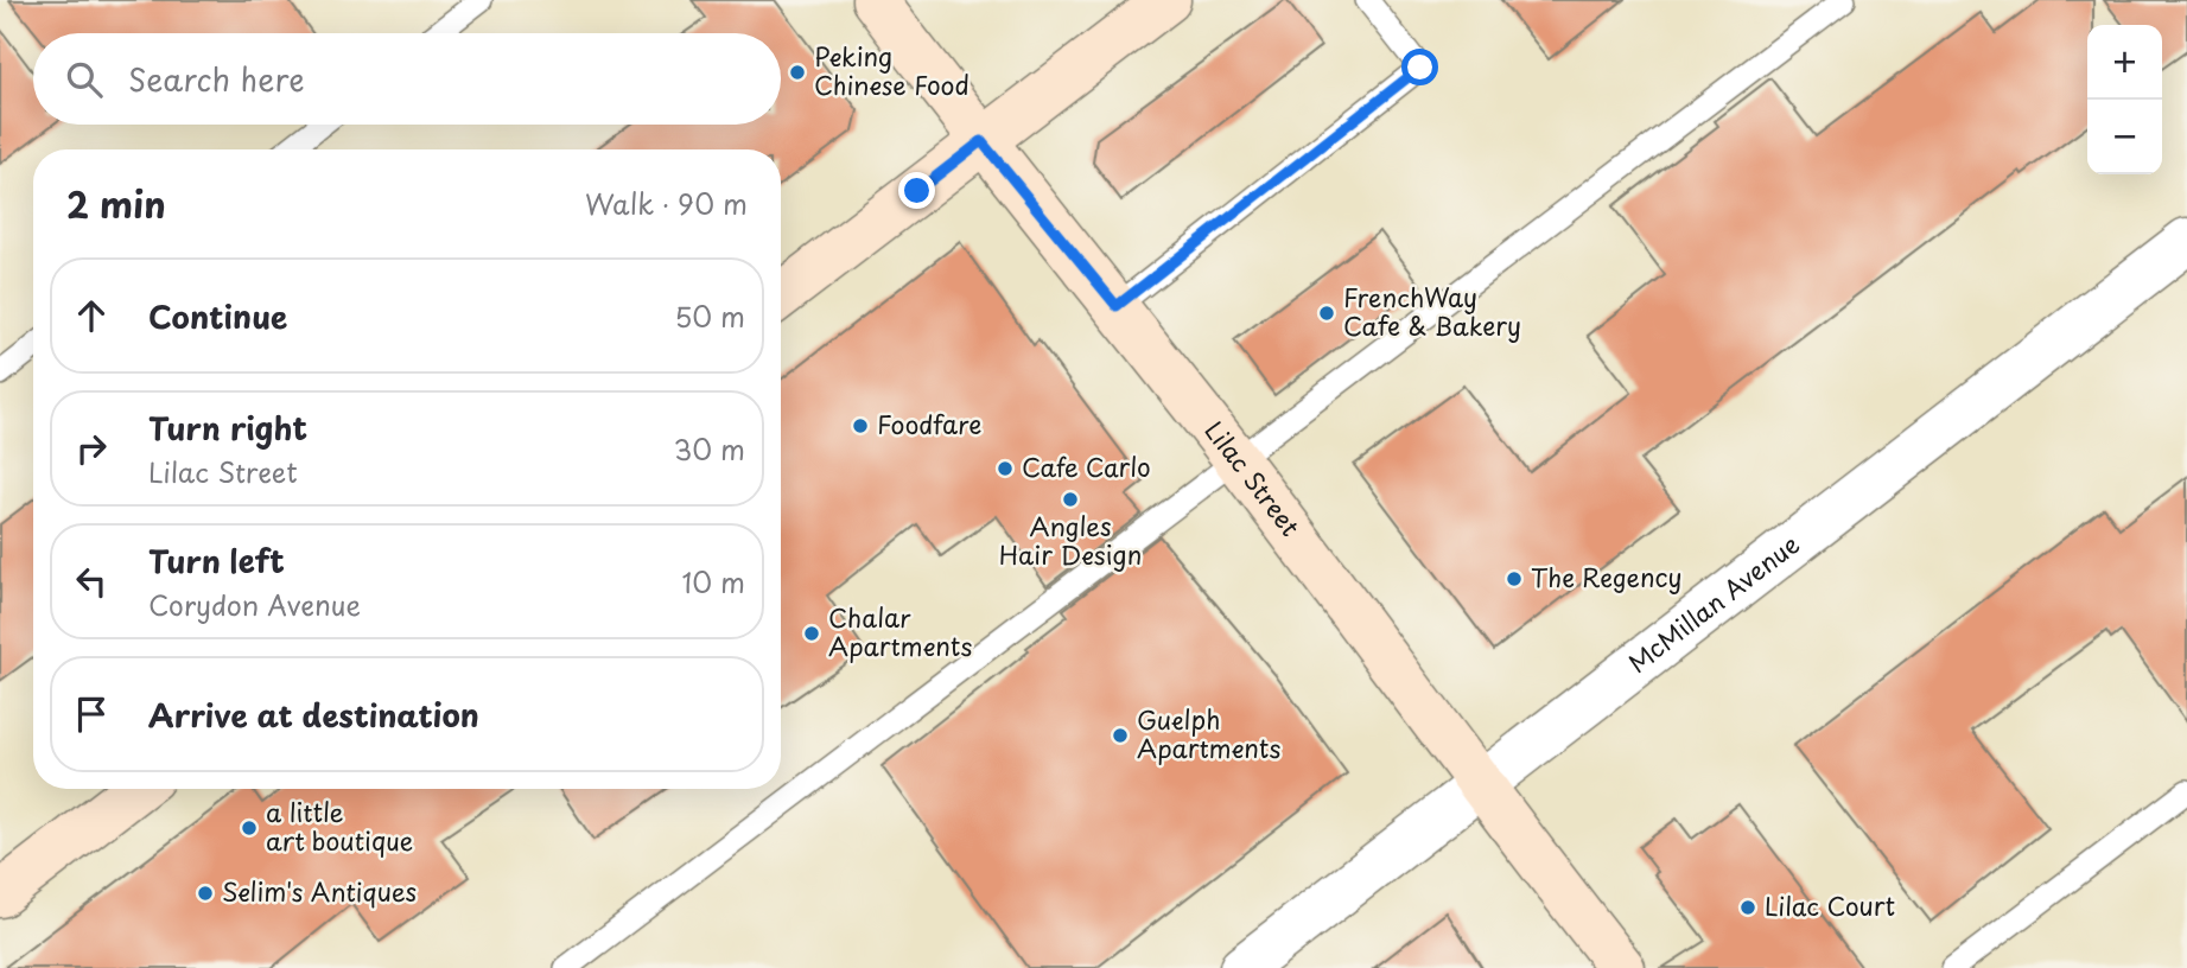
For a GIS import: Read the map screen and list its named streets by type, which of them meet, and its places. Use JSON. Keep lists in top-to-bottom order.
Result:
{
  "streets": {
    "street": ["Lilac Street", "McMillan Avenue"]
  },
  "crossings": [
    ["Lilac Street", "McMillan Avenue"]
  ],
  "places": [
    "Peking Chinese Food",
    "FrenchWay Cafe & Bakery",
    "Foodfare",
    "Cafe Carlo",
    "Angles Hair Design",
    "The Regency",
    "Chalar Apartments",
    "Guelph Apartments",
    "a little art boutique",
    "Selim's Antiques",
    "Lilac Court"
  ],
  "page": {
    "map_buttons": ["+", "−"],
    "search": "Search here",
    "heading": ["2 min", "Walk · 90 m"],
    "list": [
      ["Continue", "50 m"],
      ["Turn right", "Lilac Street", "30 m"],
      ["Turn left", "Corydon Avenue", "10 m"],
      "Arrive at destination"
    ]
  }
}
